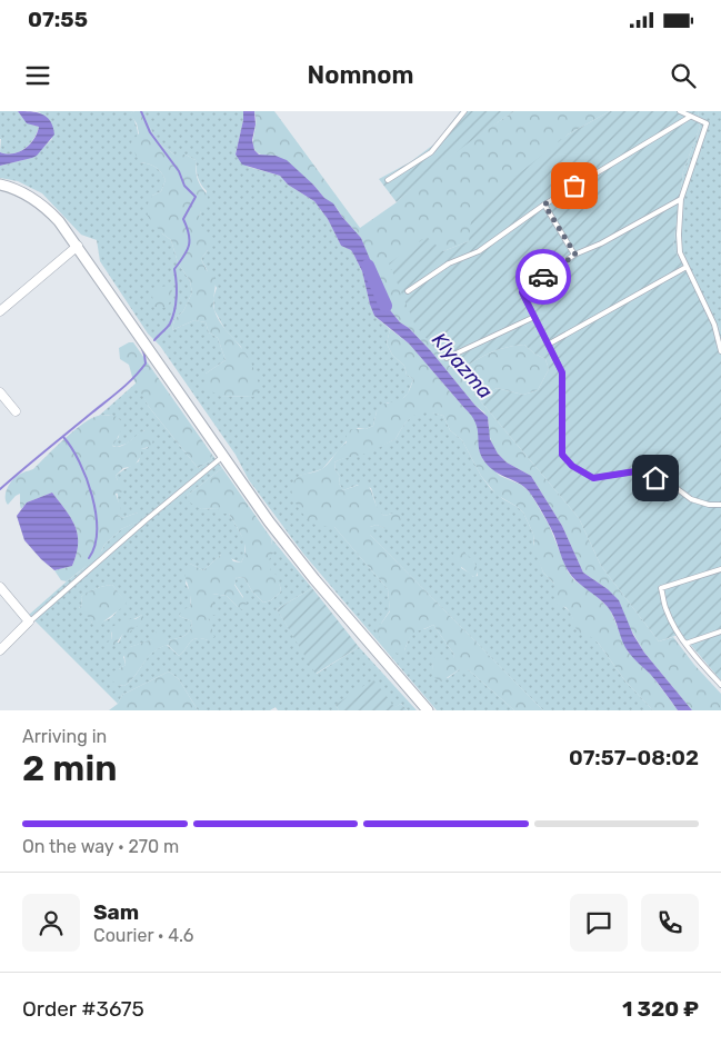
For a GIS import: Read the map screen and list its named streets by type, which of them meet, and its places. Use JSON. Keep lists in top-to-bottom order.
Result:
{
  "water": ["Klyazma"],
  "page": {
    "status": "07:55",
    "header": "Nomnom",
    "heading": ["2 min", "Arriving in", "07:57–08:02"],
    "panel": [
      "Sam",
      "Courier · 4.6",
      "Order #3675",
      "1 320 ₽"
    ],
    "bar": "On the way · 270 m"
  }
}
